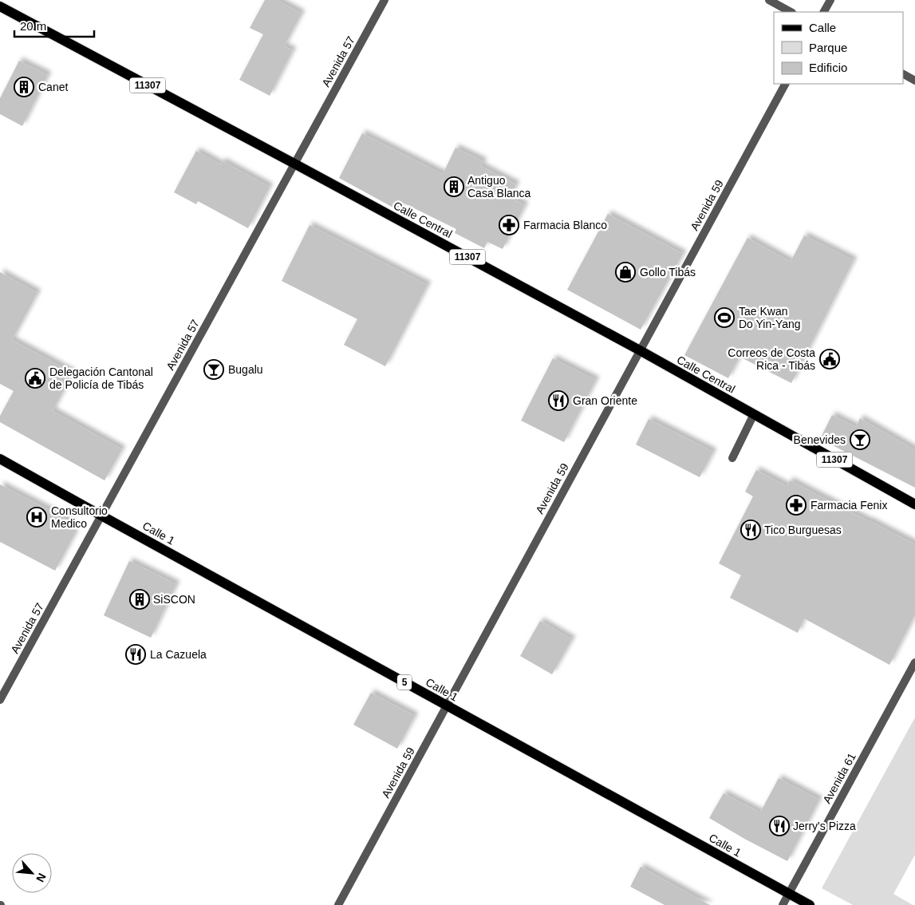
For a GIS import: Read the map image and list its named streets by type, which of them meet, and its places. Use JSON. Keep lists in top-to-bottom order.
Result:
{
  "streets": {
    "main road": [
      "11307",
      "Calle Central",
      "Calle 1",
      "5"
    ],
    "street": ["Avenida 57", "Avenida 59", "Avenida 61"]
  },
  "crossings": [
    ["Avenida 57", "Calle Central"],
    ["Avenida 57", "Calle 1"],
    ["Avenida 59", "Calle Central"],
    ["Avenida 59", "Calle 1"],
    ["Calle 1", "Avenida 61"]
  ],
  "places": {
    "building": ["Canet", "Antiguo Casa Blanca", "SiSCON"],
    "pharmacy": ["Farmacia Blanco", "Farmacia Fenix"],
    "shop": ["Gollo Tibás"],
    "sports": ["Tae Kwan Do Yin-Yang"],
    "public building": ["Correos de Costa Rica - Tibás", "Delegación Cantonal de Policía de Tibás"],
    "bar": ["Bugalu", "Benevides"],
    "restaurant": [
      "Gran Oriente",
      "Tico Burguesas",
      "La Cazuela",
      "Jerry's Pizza"
    ],
    "hospital": ["Consultorio Medico"]
  },
  "legend": ["Calle", "Parque", "Edificio"],
  "scale_bar": "20 m",
  "north": "bottom right"
}
